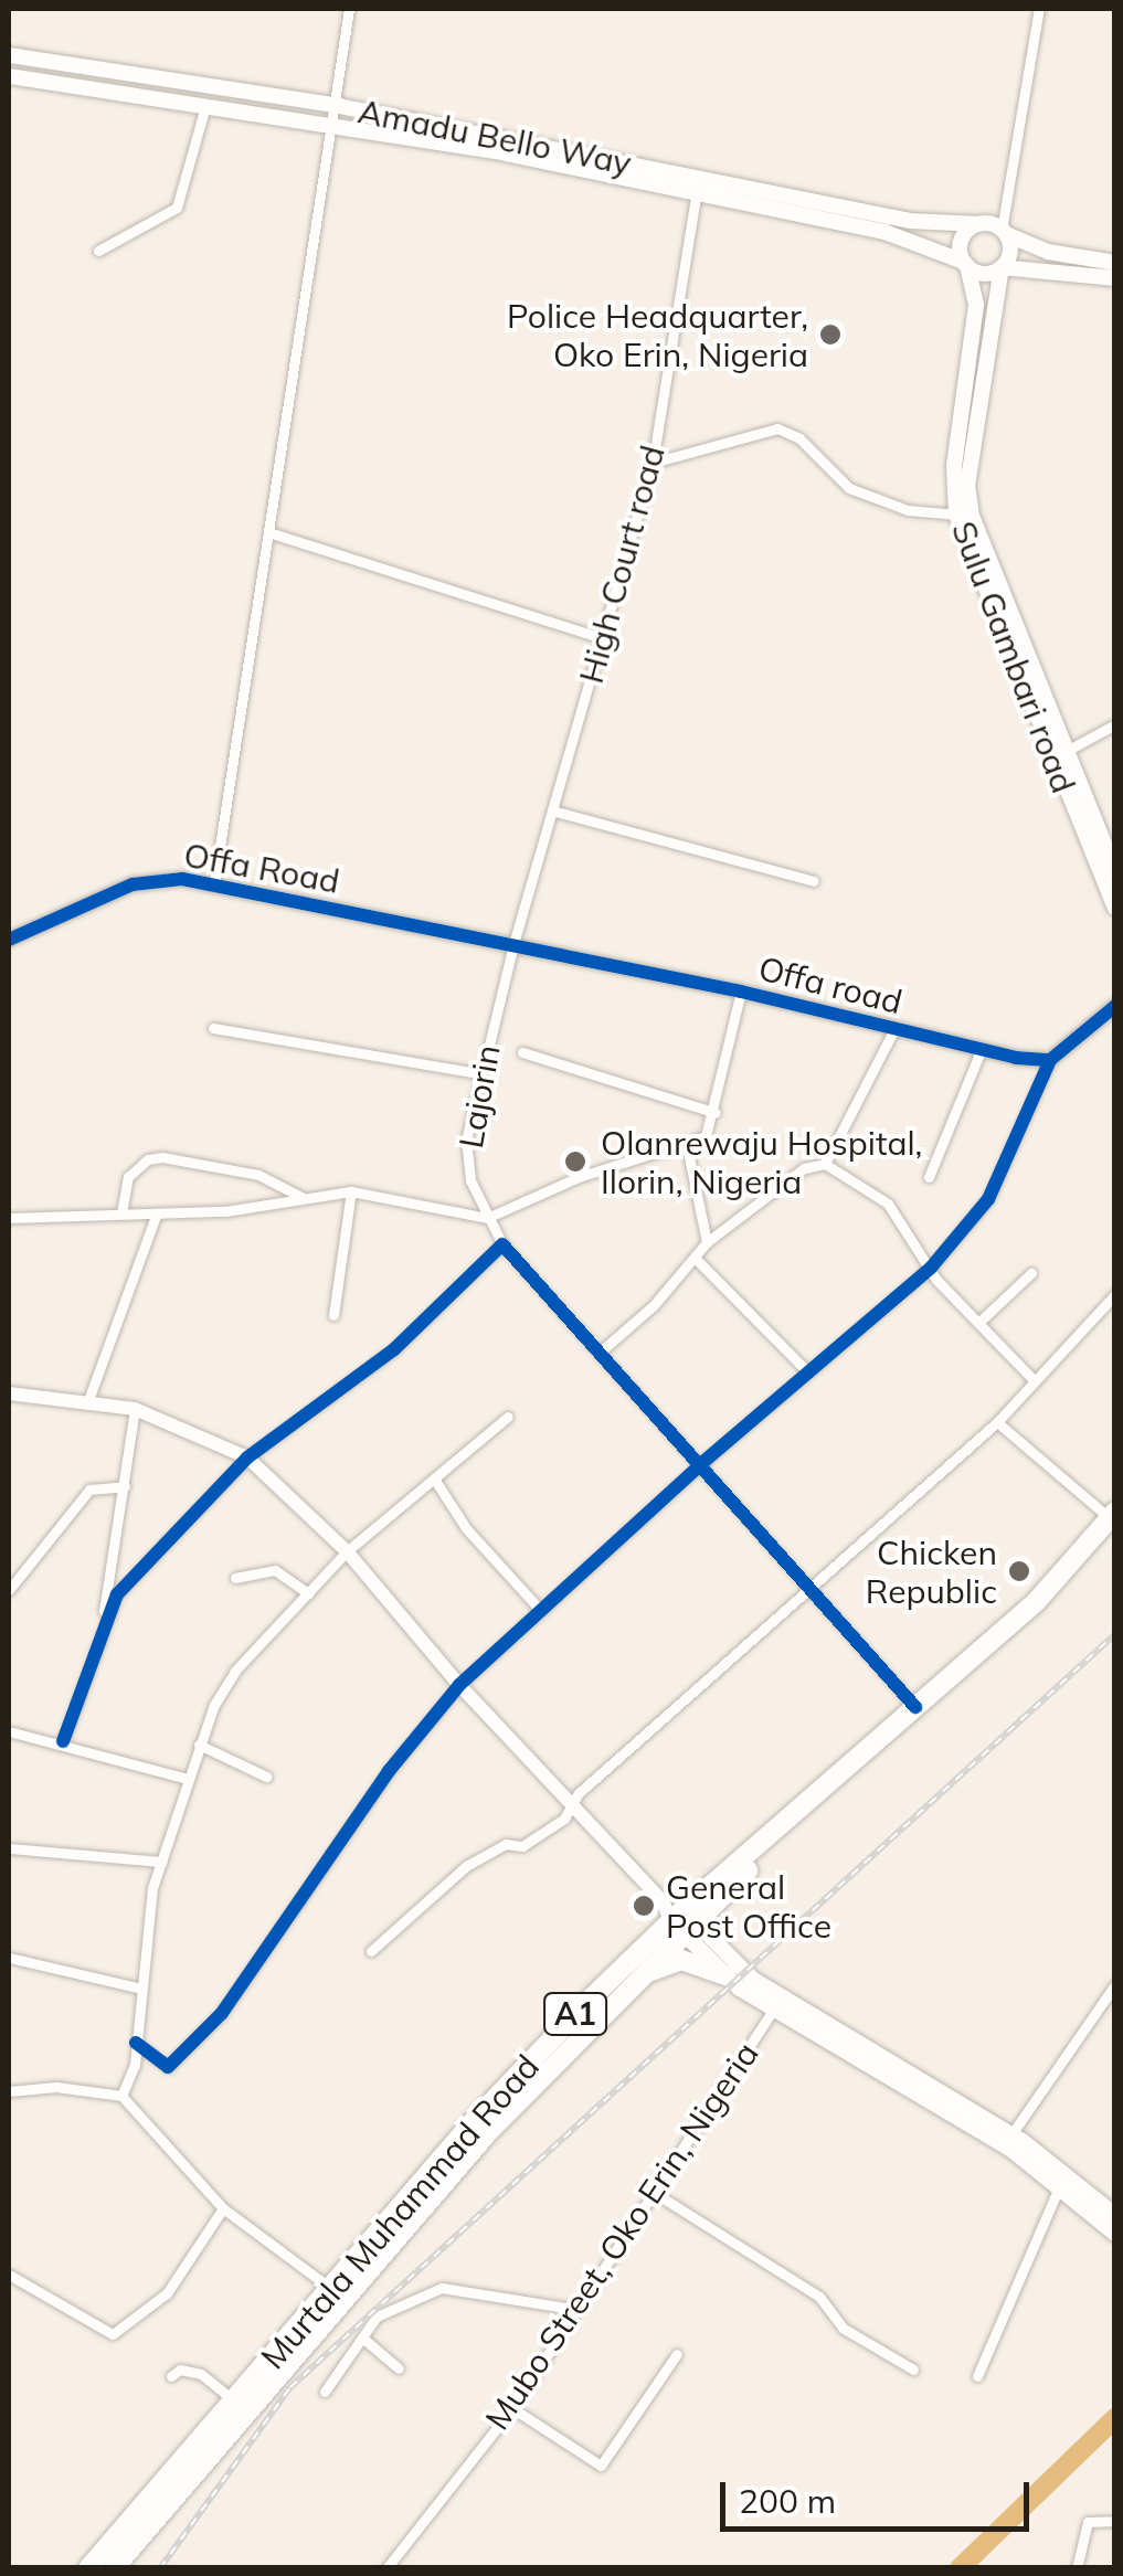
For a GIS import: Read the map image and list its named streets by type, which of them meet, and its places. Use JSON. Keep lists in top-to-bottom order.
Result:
{
  "streets": {
    "highway": ["A1", "Murtala Muhammad Road"],
    "main road": ["Amadu Bello Way", "Sulu Gambari road"],
    "street": [
      "High Court road",
      "Offa Road",
      "Offa road",
      "Lajorin",
      "Mubo Street, Oko Erin, Nigeria"
    ]
  },
  "crossings": [
    ["Amadu Bello Way", "High Court road"],
    ["Amadu Bello Way", "Sulu Gambari road"],
    ["High Court road", "Offa Road"],
    ["High Court road", "Offa road"],
    ["High Court road", "Lajorin"],
    ["Offa Road", "Offa road"],
    ["Offa Road", "Lajorin"],
    ["Offa road", "Lajorin"],
    ["Lajorin", "Murtala Muhammad Road"]
  ],
  "places": [
    "Police Headquarter, Oko Erin, Nigeria",
    "Olanrewaju Hospital, Ilorin, Nigeria",
    "Chicken Republic",
    "General Post Office"
  ],
  "scale_bar": "200 m"
}
